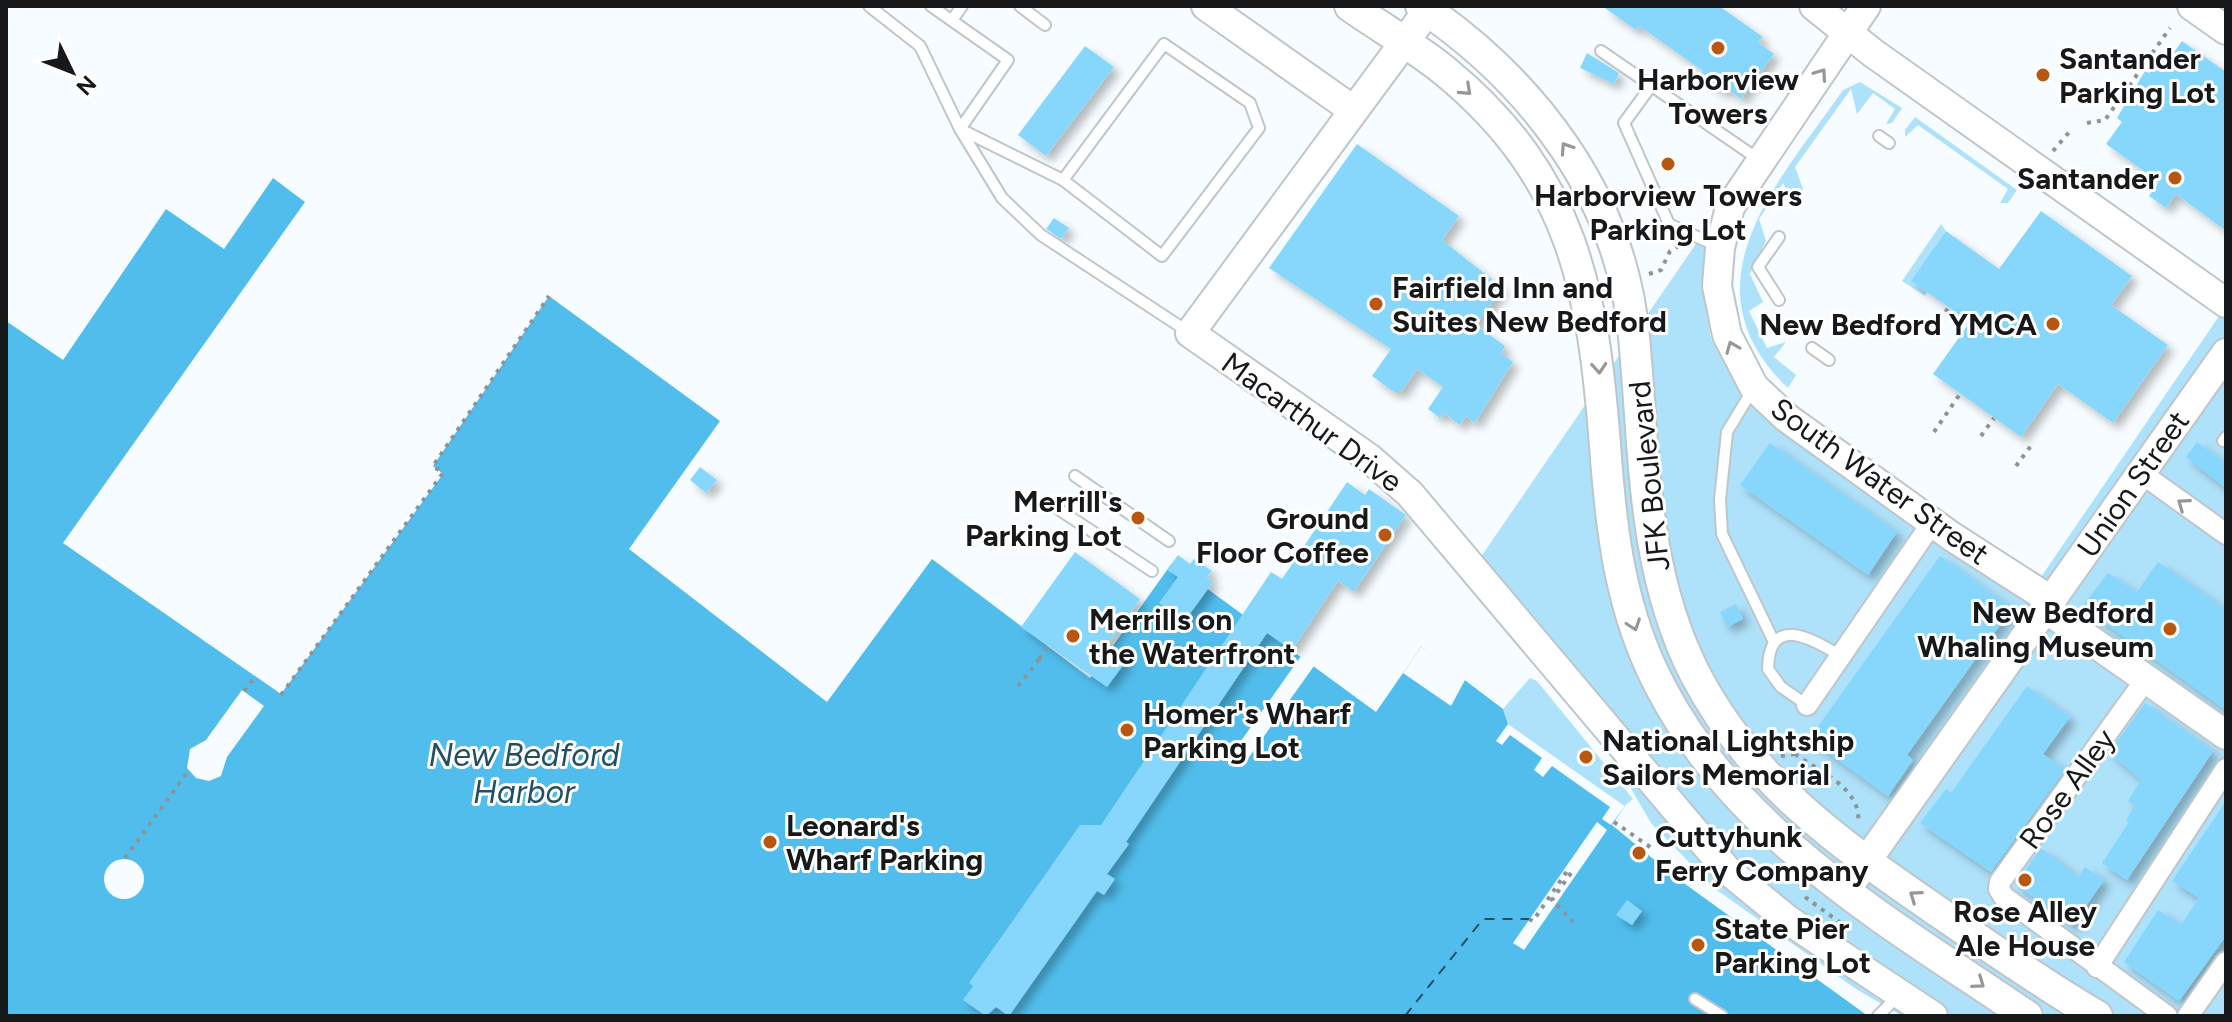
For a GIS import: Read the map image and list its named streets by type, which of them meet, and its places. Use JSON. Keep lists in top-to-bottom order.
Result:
{
  "streets": {
    "main road": [
      "Macarthur Drive",
      "JFK Boulevard",
      "South Water Street",
      "Union Street"
    ],
    "street": ["Rose Alley"]
  },
  "crossings": [
    ["Macarthur Drive", "JFK Boulevard"],
    ["JFK Boulevard", "Union Street"],
    ["South Water Street", "Union Street"],
    ["South Water Street", "Rose Alley"]
  ],
  "water": ["New Bedford Harbor"],
  "places": [
    "Harborview Towers",
    "Santander Parking Lot",
    "Harborview Towers Parking Lot",
    "Santander",
    "Fairfield Inn and Suites New Bedford",
    "New Bedford YMCA",
    "Merrill's Parking Lot",
    "Ground Floor Coffee",
    "New Bedford Whaling Museum",
    "Merrills on the Waterfront",
    "Homer's Wharf Parking Lot",
    "National Lightship Sailors Memorial",
    "Leonard's Wharf Parking",
    "Cuttyhunk Ferry Company",
    "Rose Alley Ale House",
    "State Pier Parking Lot"
  ],
  "north": "bottom right"
}
